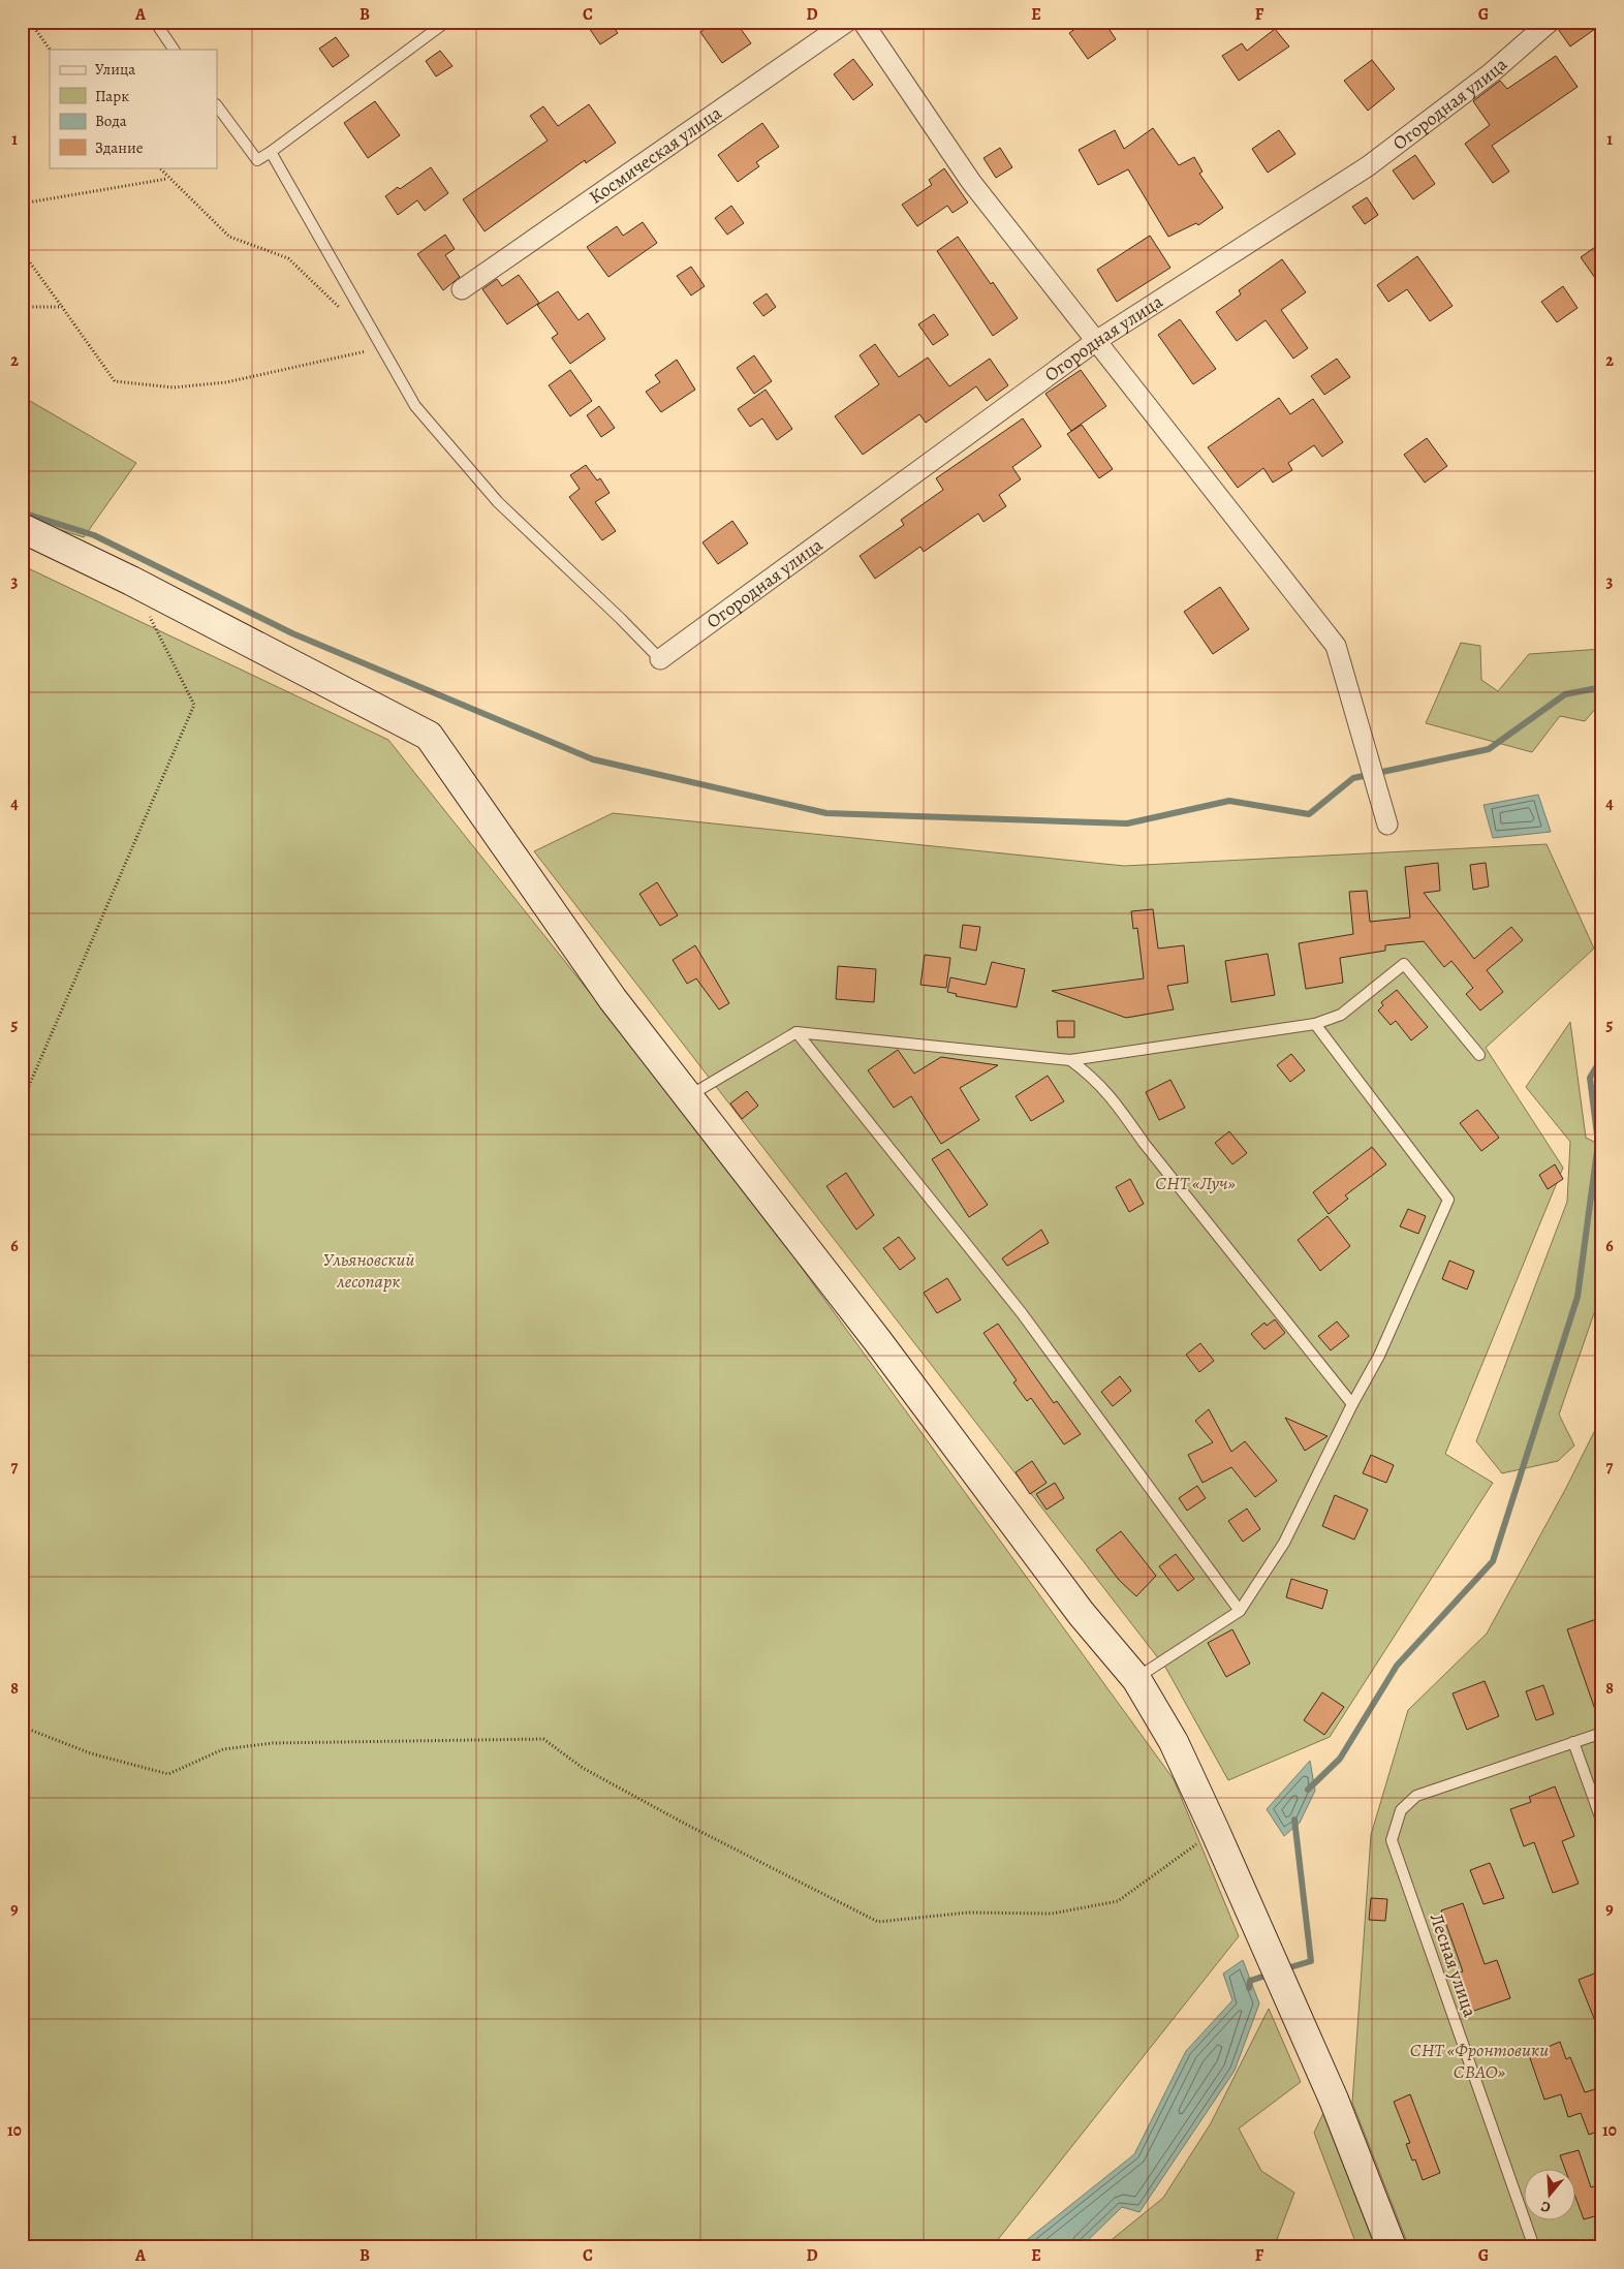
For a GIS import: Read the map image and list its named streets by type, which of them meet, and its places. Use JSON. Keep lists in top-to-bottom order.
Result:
{
  "streets": {
    "street": ["Огородная улица", "Космическая улица"],
    "lane": ["Лесная улица"]
  },
  "parks": ["СНТ «Луч»", "Ульяновский лесопарк", "СНТ «Фронтовики СВАО»"],
  "legend": [
    "Улица",
    "Парк",
    "Вода",
    "Здание"
  ],
  "north": "bottom",
  "grid": {
    "columns": [
      "A",
      "B",
      "C",
      "D",
      "E",
      "F",
      "G"
    ],
    "rows": [
      "1",
      "2",
      "3",
      "4",
      "5",
      "6",
      "7",
      "8",
      "9",
      "10"
    ]
  }
}
